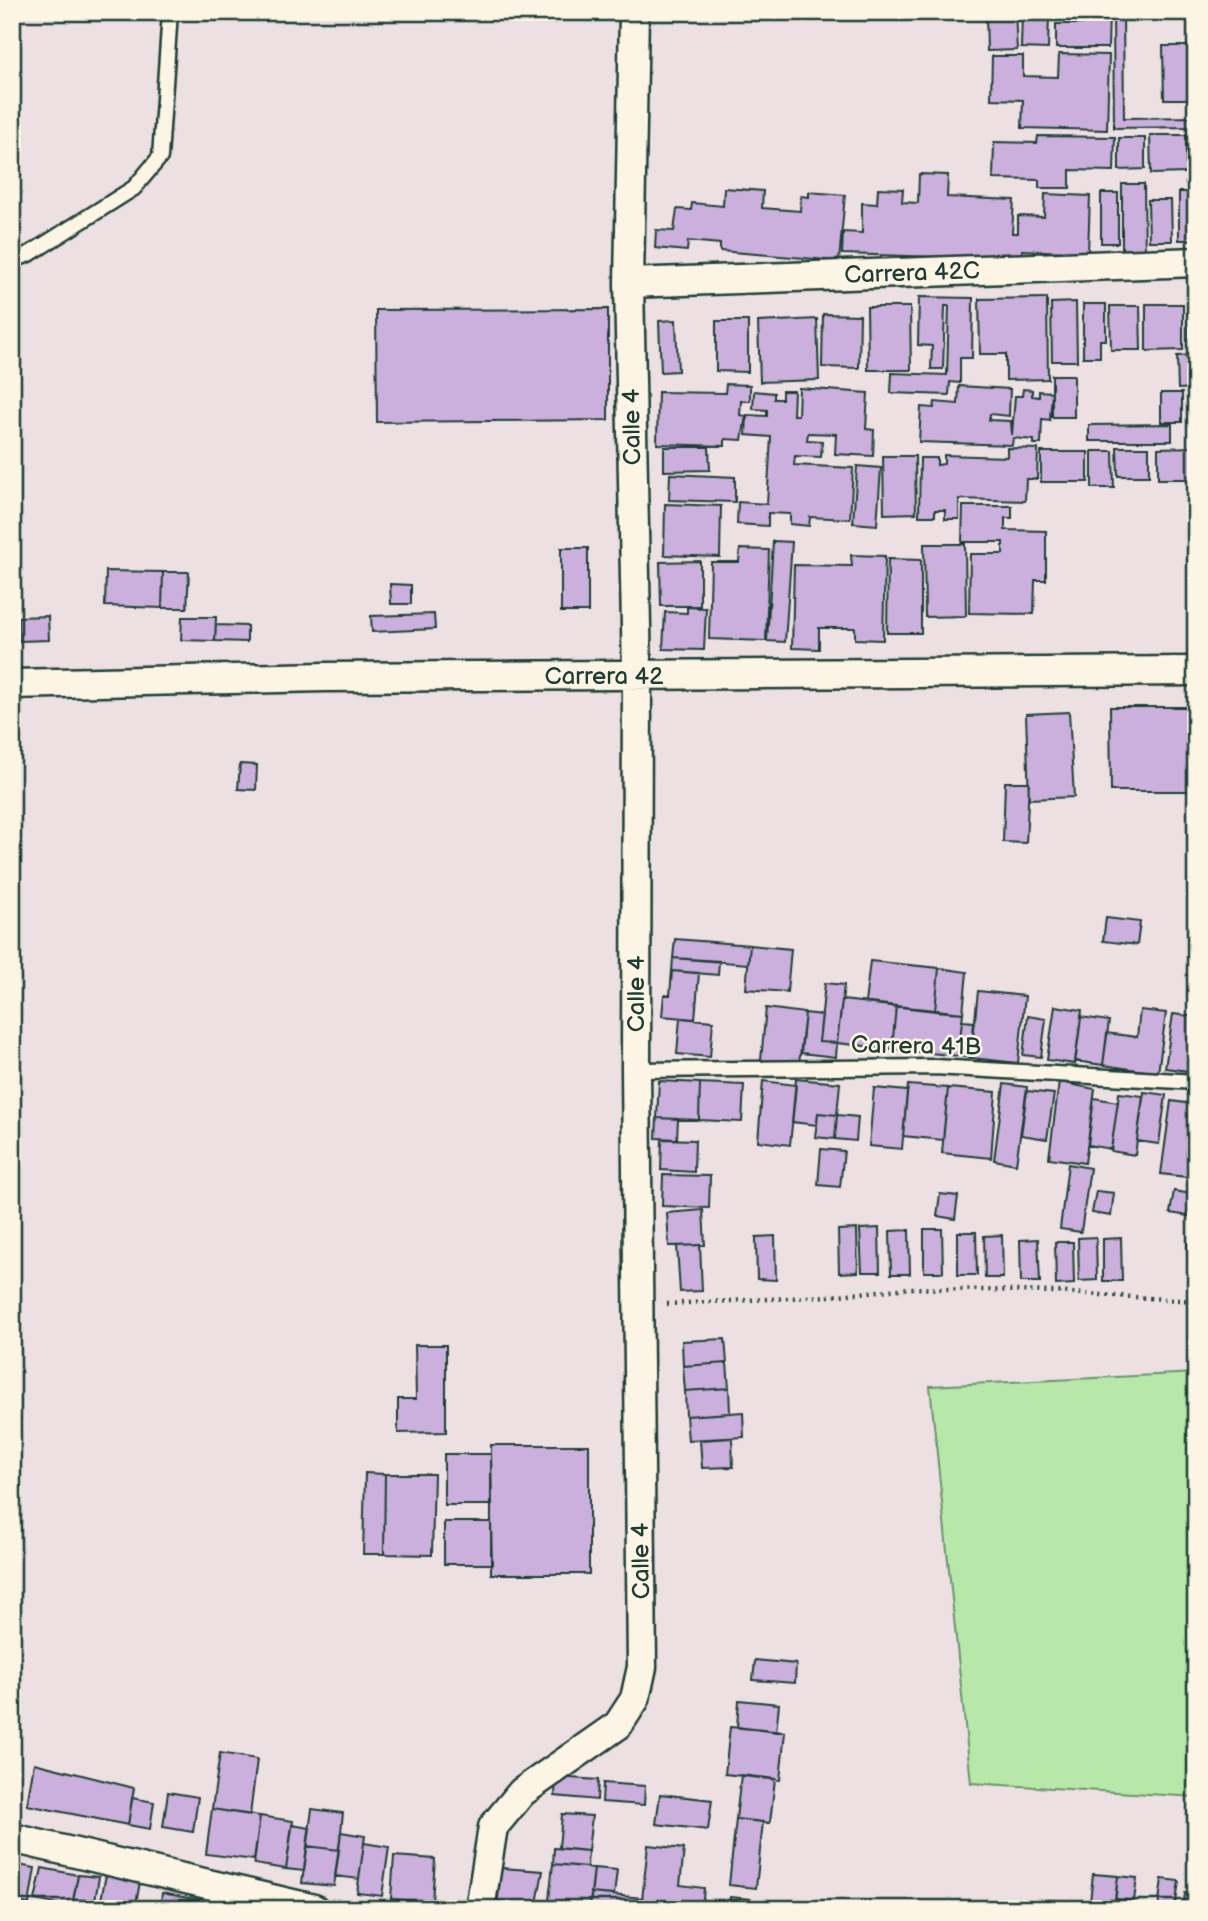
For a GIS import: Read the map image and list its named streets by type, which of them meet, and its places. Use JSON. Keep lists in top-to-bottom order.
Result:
{
  "streets": {
    "street": ["Carrera 42C", "Calle 4", "Carrera 42"],
    "lane": ["Carrera 41B"]
  },
  "crossings": [
    ["Carrera 42C", "Calle 4"],
    ["Calle 4", "Carrera 42"],
    ["Calle 4", "Carrera 41B"]
  ]
}
